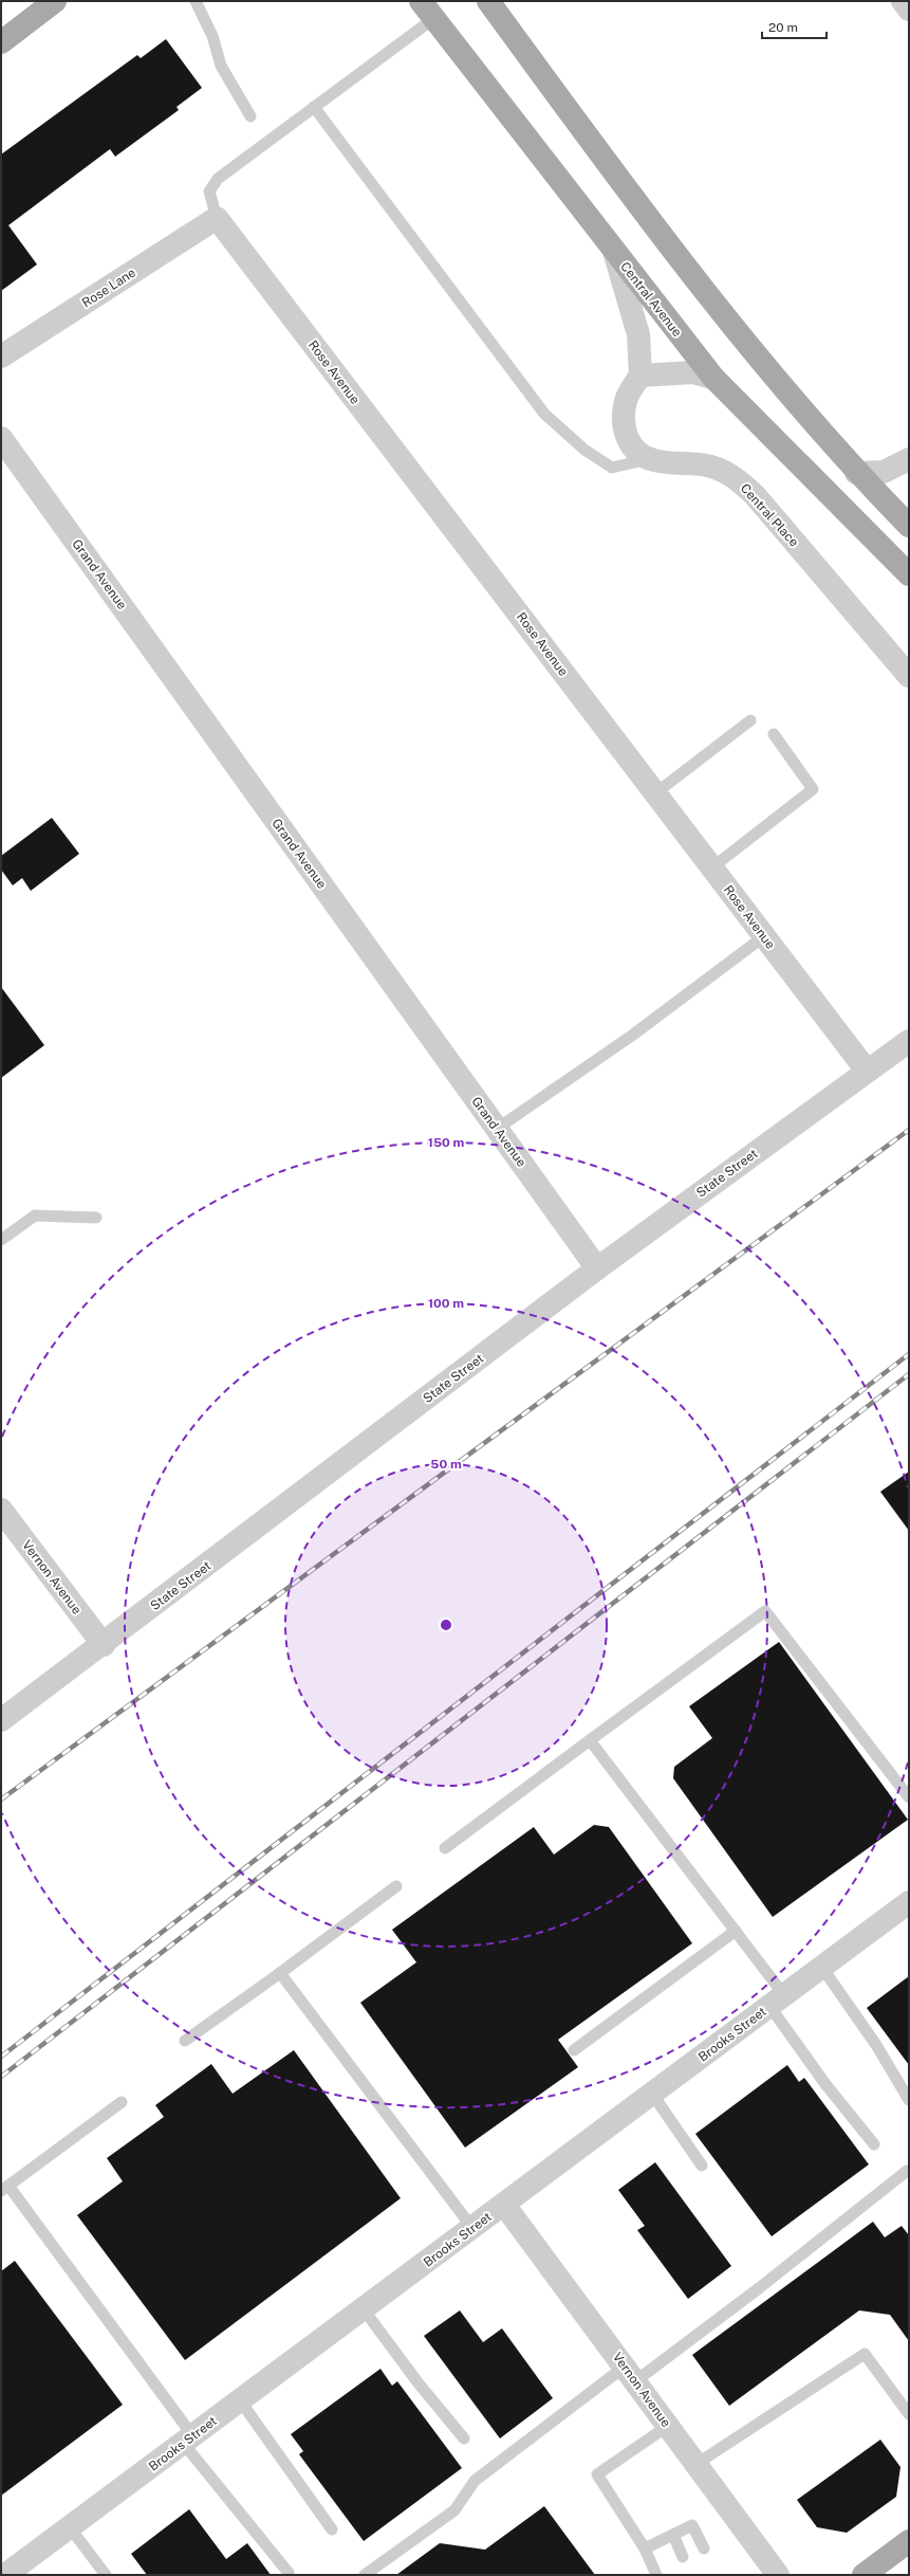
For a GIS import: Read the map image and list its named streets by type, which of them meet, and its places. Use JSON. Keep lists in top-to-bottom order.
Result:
{
  "streets": {
    "main road": ["Central Avenue"],
    "street": [
      "Rose Lane",
      "Rose Avenue",
      "Central Place",
      "Grand Avenue",
      "State Street",
      "Vernon Avenue",
      "Brooks Street"
    ]
  },
  "crossings": [
    ["Rose Lane", "Rose Avenue"],
    ["Rose Avenue", "State Street"],
    ["Grand Avenue", "State Street"],
    ["State Street", "Vernon Avenue"],
    ["Vernon Avenue", "Brooks Street"]
  ],
  "scale_bar": "20 m",
  "rings": ["150 m", "100 m", "50 m"]
}
